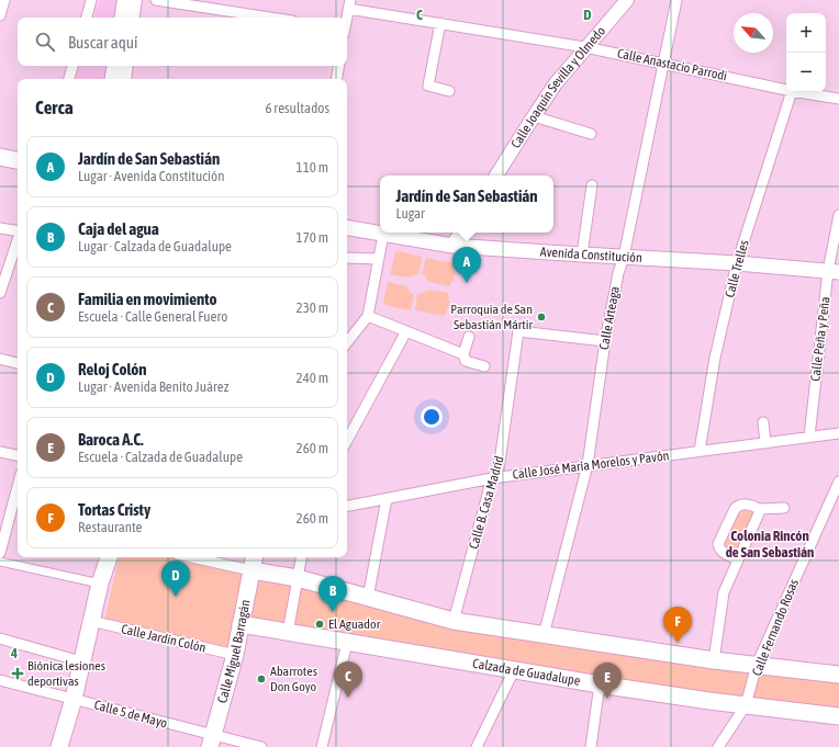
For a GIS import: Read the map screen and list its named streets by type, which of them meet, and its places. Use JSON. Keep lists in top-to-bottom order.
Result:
{
  "streets": {
    "main road": ["Avenida Constitución", "Calle Miguel Barragán", "Calzada de Guadalupe"],
    "street": [
      "Calle Anastacio Parrodi",
      "Calle Joaquín Sevilla y Olmedo",
      "Calle Trelles",
      "Calle Arteaga",
      "Calle Peña y Peña",
      "Calle José María Morelos y Pavón",
      "Calle B. Casa Madrid",
      "Calle Fernando Rosas",
      "Calle Jardín Colón",
      "Calle 5 de Mayo"
    ]
  },
  "crossings": [
    ["Calle Anastacio Parrodi", "Calle Joaquín Sevilla y Olmedo"],
    ["Calle Anastacio Parrodi", "Calle Arteaga"],
    ["Avenida Constitución", "Calle Trelles"],
    ["Avenida Constitución", "Calle Arteaga"],
    ["Avenida Constitución", "Calle Peña y Peña"],
    ["Calle Trelles", "Calle José María Morelos y Pavón"],
    ["Calle Arteaga", "Calle José María Morelos y Pavón"],
    ["Calle Arteaga", "Calle B. Casa Madrid"],
    ["Calle Peña y Peña", "Calle José María Morelos y Pavón"],
    ["Calle José María Morelos y Pavón", "Calle B. Casa Madrid"],
    ["Calle Fernando Rosas", "Calzada de Guadalupe"],
    ["Calle Jardín Colón", "Calle Miguel Barragán"],
    ["Calle Miguel Barragán", "Calzada de Guadalupe"],
    ["Calle Miguel Barragán", "Calle 5 de Mayo"]
  ],
  "districts": ["Colonia Rincón de San Sebastián"],
  "places": {
    "other": ["Parroquia de San Sebastián Mártir", "El Aguador", "Abarrotes Don Goyo"],
    "health": ["Biónica lesiones deportivas"]
  },
  "north": "top left",
  "page": {
    "map_buttons": ["+", "−"],
    "search": "Buscar aquí",
    "heading": ["Cerca", "6 resultados"],
    "list": [
      {
        "mark": "A",
        "name": "Jardín de San Sebastián",
        "note": "Lugar · Avenida Constitución",
        "value": "110 m"
      },
      {
        "mark": "B",
        "name": "Caja del agua",
        "note": "Lugar · Calzada de Guadalupe",
        "value": "170 m"
      },
      {
        "mark": "C",
        "name": "Familia en movimiento",
        "note": "Escuela · Calle General Fuero",
        "value": "230 m"
      },
      {
        "mark": "D",
        "name": "Reloj Colón",
        "note": "Lugar · Avenida Benito Juárez",
        "value": "240 m"
      },
      {
        "mark": "E",
        "name": "Baroca A.C.",
        "note": "Escuela · Calzada de Guadalupe",
        "value": "260 m"
      },
      {
        "mark": "F",
        "name": "Tortas Cristy",
        "note": "Restaurante",
        "value": "260 m"
      }
    ],
    "popup": ["Jardín de San Sebastián", "Lugar"],
    "pins": [
      "A",
      "D",
      "B",
      "F",
      "C",
      "E"
    ]
  },
  "grid": {
    "columns": ["C", "D"],
    "rows": ["4"]
  }
}
